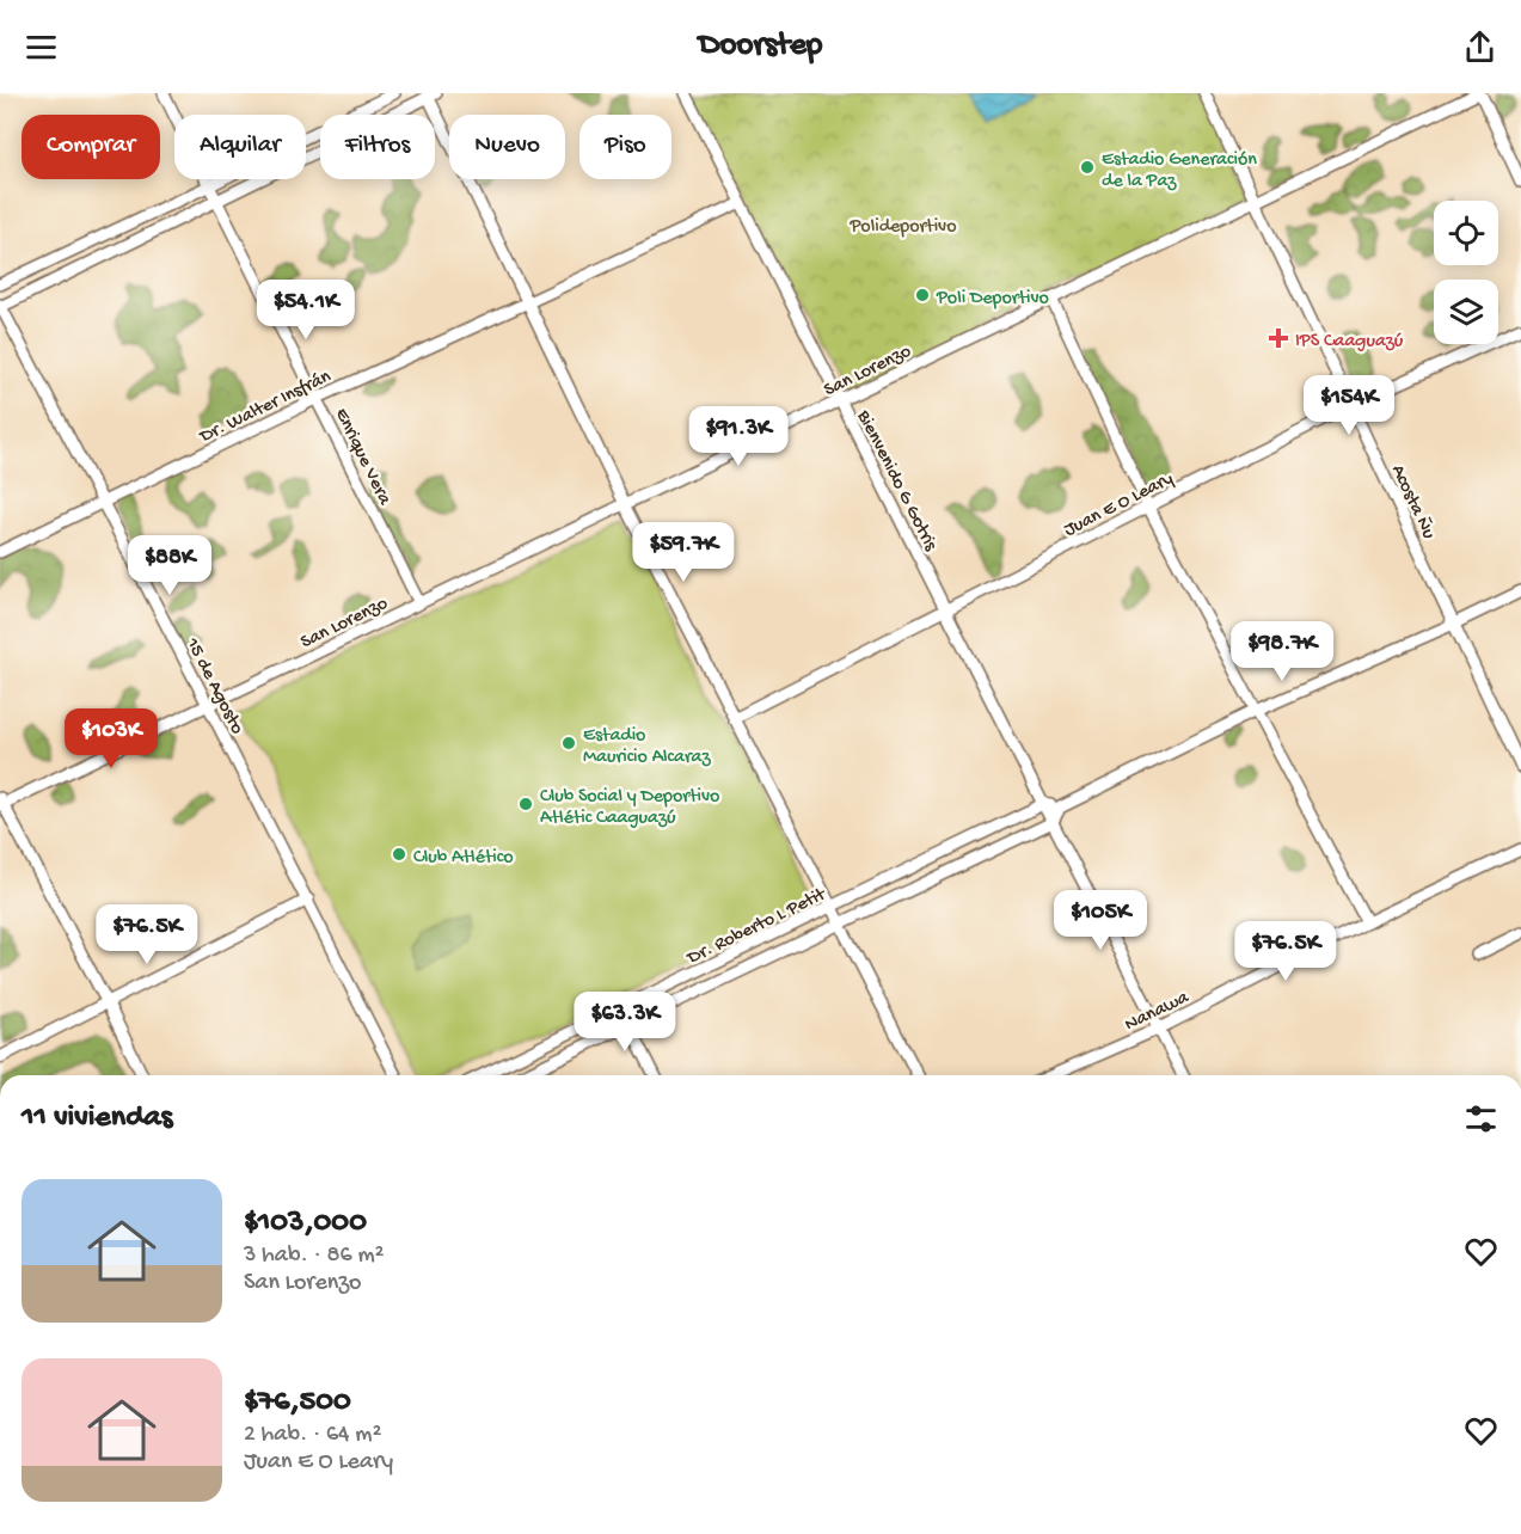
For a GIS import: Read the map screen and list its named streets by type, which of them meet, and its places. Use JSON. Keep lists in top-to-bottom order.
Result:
{
  "streets": {
    "street": [
      "San Lorenzo",
      "Dr. Walter Insfrán",
      "Enrique Vera",
      "Bienvenido G Gotris",
      "Acosta Ñu",
      "Juan E O Leary",
      "15 de Agosto",
      "Dr. Roberto L Petit",
      "Nanawa"
    ]
  },
  "crossings": [
    ["San Lorenzo", "Enrique Vera"],
    ["San Lorenzo", "Bienvenido G Gotris"],
    ["San Lorenzo", "Acosta Ñu"],
    ["San Lorenzo", "15 de Agosto"],
    ["Dr. Walter Insfrán", "Enrique Vera"],
    ["Dr. Walter Insfrán", "Bienvenido G Gotris"],
    ["Dr. Walter Insfrán", "15 de Agosto"],
    ["Bienvenido G Gotris", "Juan E O Leary"],
    ["Bienvenido G Gotris", "Dr. Roberto L Petit"],
    ["Bienvenido G Gotris", "Nanawa"],
    ["Acosta Ñu", "Juan E O Leary"]
  ],
  "parks": ["Polideportivo"],
  "places": {
    "other": [
      "Estadio Generación de la Paz",
      "Poli Deportivo",
      "Estadio Mauricio Alcaraz",
      "Club Social y Deportivo Atlétic Caaguazú",
      "Club Atlético"
    ],
    "health": ["IPS Caaguazú"]
  },
  "page": {
    "header": "Doorstep",
    "chip": [
      "Comprar",
      "Alquilar",
      "Filtros",
      "Nuevo",
      "Piso"
    ],
    "price": [
      "$54.1K",
      "$154K",
      "$91.3K",
      "$59.7K",
      "$88K",
      "$98.7K",
      "$103K",
      "$105K",
      "$76.5K",
      "$76.5K",
      "$63.3K"
    ],
    "heading": "11 viviendas",
    "list": [
      {
        "name": "$103,000",
        "note": "3 hab. · 86 m² · San Lorenzo"
      },
      {
        "name": "$76,500",
        "note": "2 hab. · 64 m² · Juan E O Leary"
      }
    ]
  }
}
